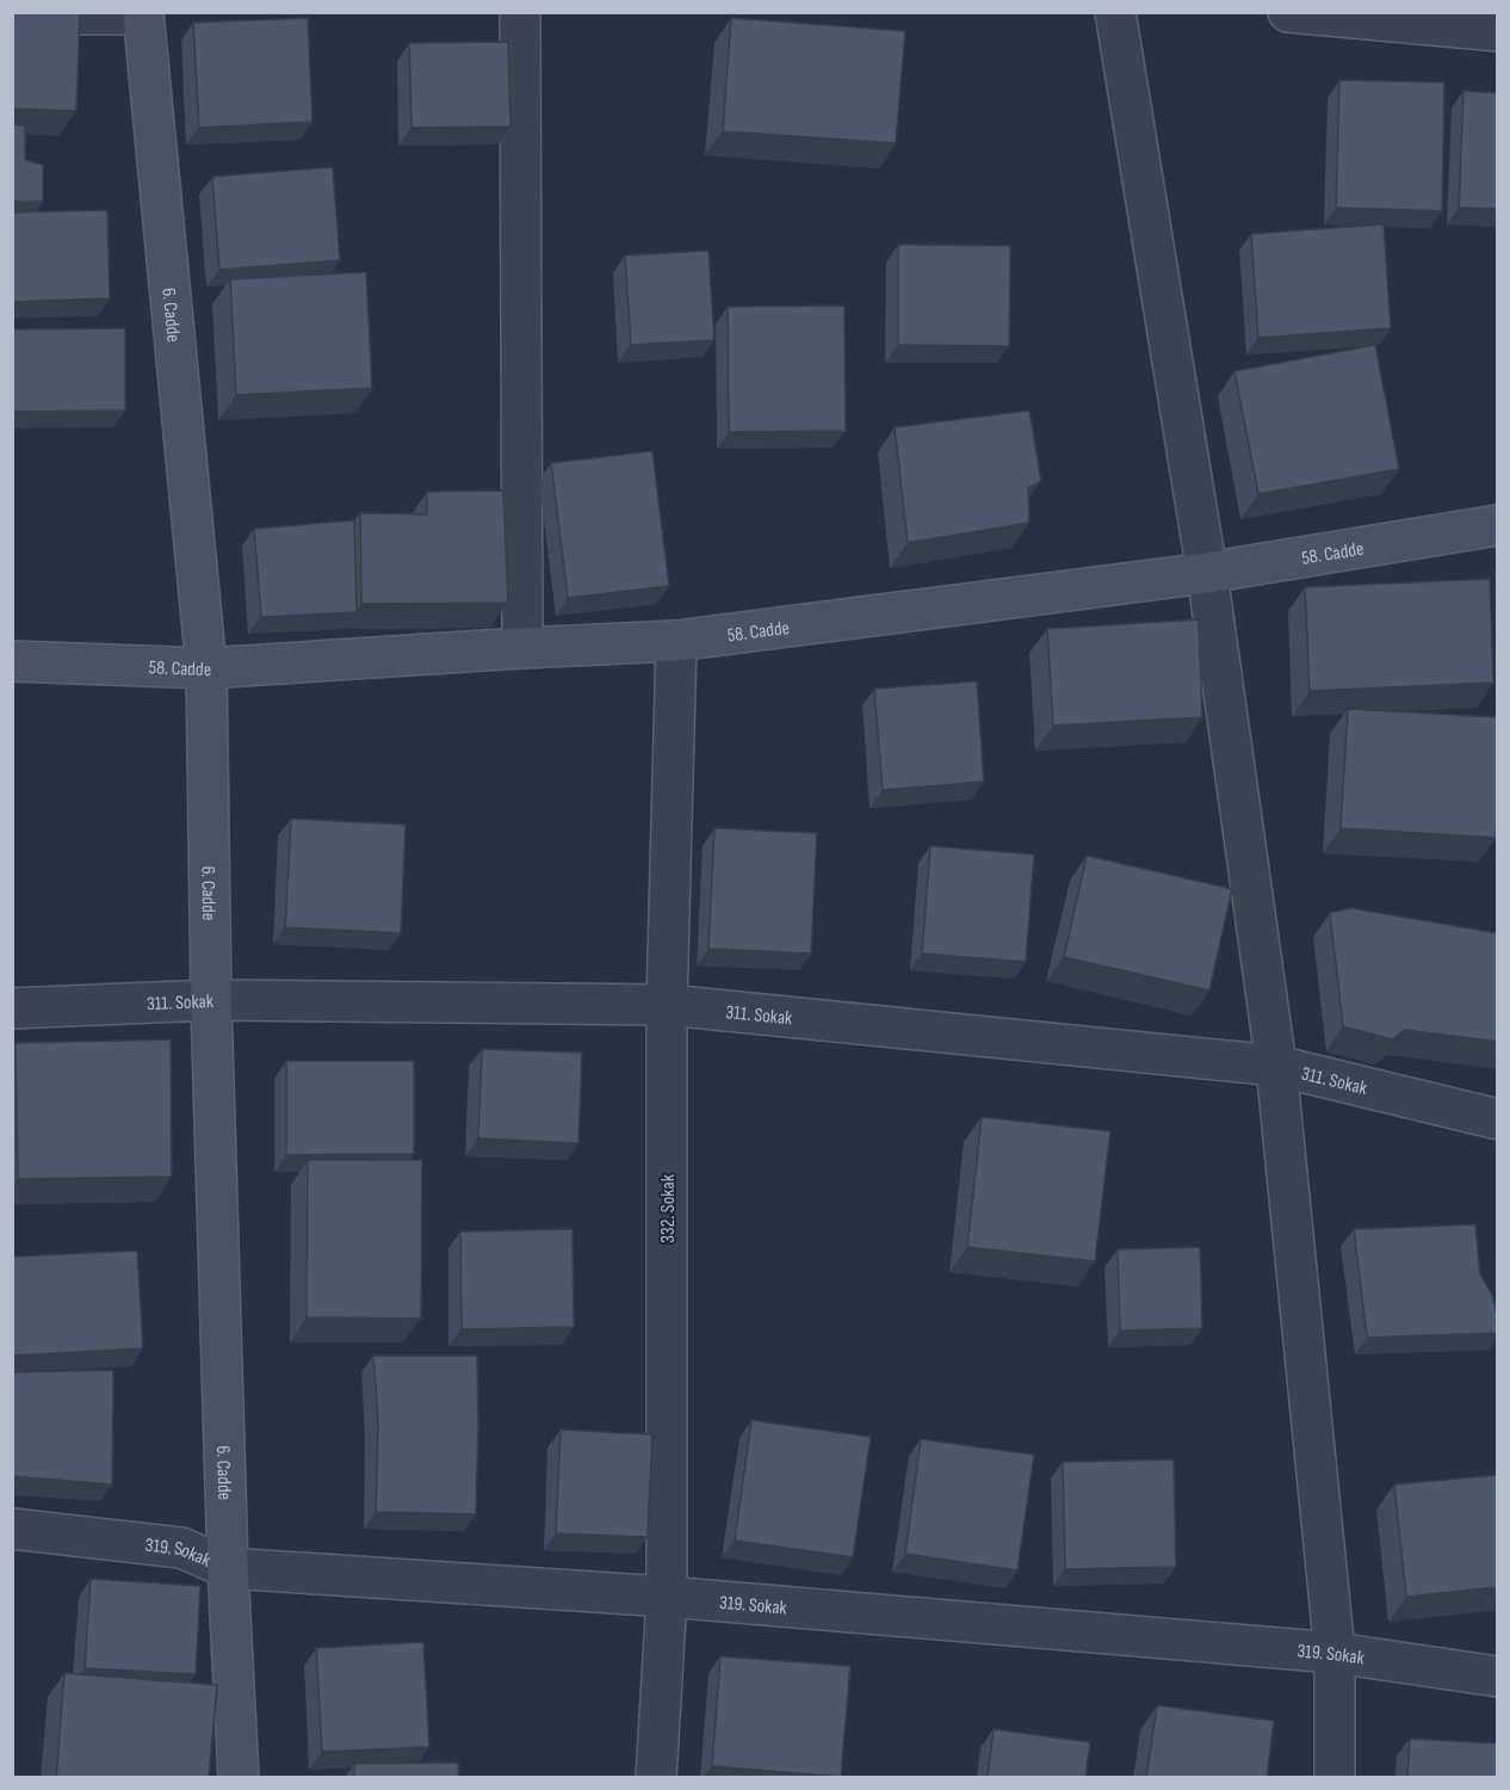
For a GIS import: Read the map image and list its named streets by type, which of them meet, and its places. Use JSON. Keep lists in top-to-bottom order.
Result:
{
  "streets": {
    "street": [
      "6. Cadde",
      "58. Cadde",
      "311. Sokak",
      "332. Sokak",
      "319. Sokak"
    ]
  },
  "crossings": [
    ["6. Cadde", "58. Cadde"],
    ["6. Cadde", "311. Sokak"],
    ["6. Cadde", "319. Sokak"],
    ["58. Cadde", "332. Sokak"],
    ["311. Sokak", "332. Sokak"],
    ["332. Sokak", "319. Sokak"]
  ]
}
